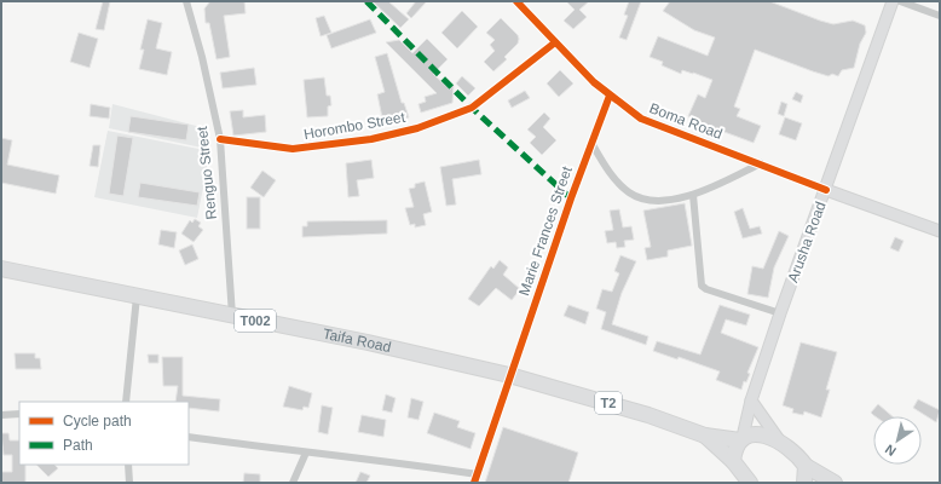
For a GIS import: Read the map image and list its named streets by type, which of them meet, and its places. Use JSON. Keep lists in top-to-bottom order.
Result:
{
  "streets": {
    "highway": ["T002", "Taifa Road", "T2"],
    "main road": ["Arusha Road"],
    "street": [
      "Boma Road",
      "Horombo Street",
      "Renguo Street",
      "Marie Frances Street"
    ]
  },
  "crossings": [
    ["Boma Road", "Horombo Street"],
    ["Boma Road", "Marie Frances Street"],
    ["Boma Road", "Arusha Road"],
    ["Horombo Street", "Renguo Street"],
    ["Renguo Street", "Taifa Road"],
    ["Marie Frances Street", "Taifa Road"],
    ["Arusha Road", "Taifa Road"],
    ["Arusha Road", "T2"],
    ["Taifa Road", "T2"]
  ],
  "legend": ["Cycle path", "Path"],
  "north": "bottom left"
}
